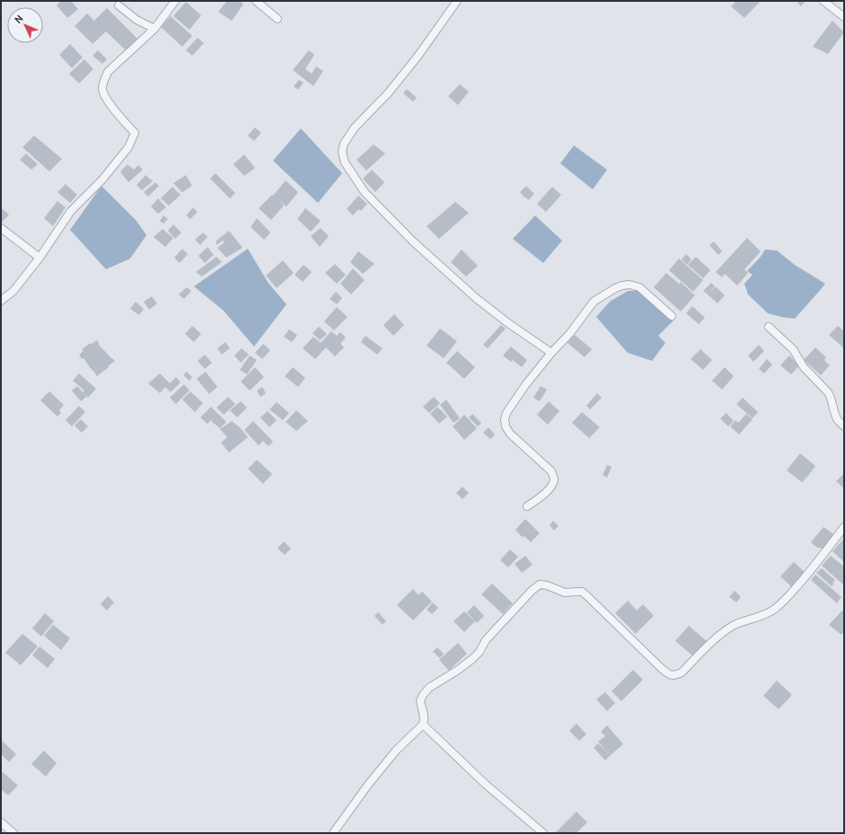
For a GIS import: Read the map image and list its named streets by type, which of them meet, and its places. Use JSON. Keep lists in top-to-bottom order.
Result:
{
  "north": "top left"
}
